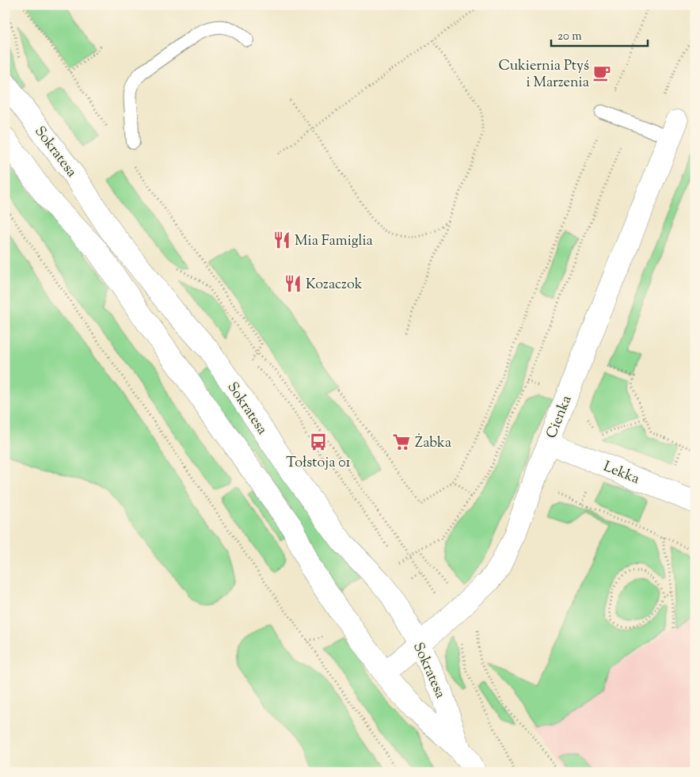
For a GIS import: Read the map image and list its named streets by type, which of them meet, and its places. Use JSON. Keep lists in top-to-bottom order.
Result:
{
  "streets": {
    "street": ["Sokratesa", "Cienka", "Lekka"]
  },
  "crossings": [
    ["Sokratesa", "Cienka"],
    ["Cienka", "Lekka"]
  ],
  "places": {
    "cafe": ["Cukiernia Ptyś i Marzenia"],
    "restaurant": ["Mia Famiglia", "Kozaczok"],
    "bus stop": ["Tołstoja 01"],
    "supermarket": ["Żabka"]
  },
  "scale_bar": "20 m"
}
